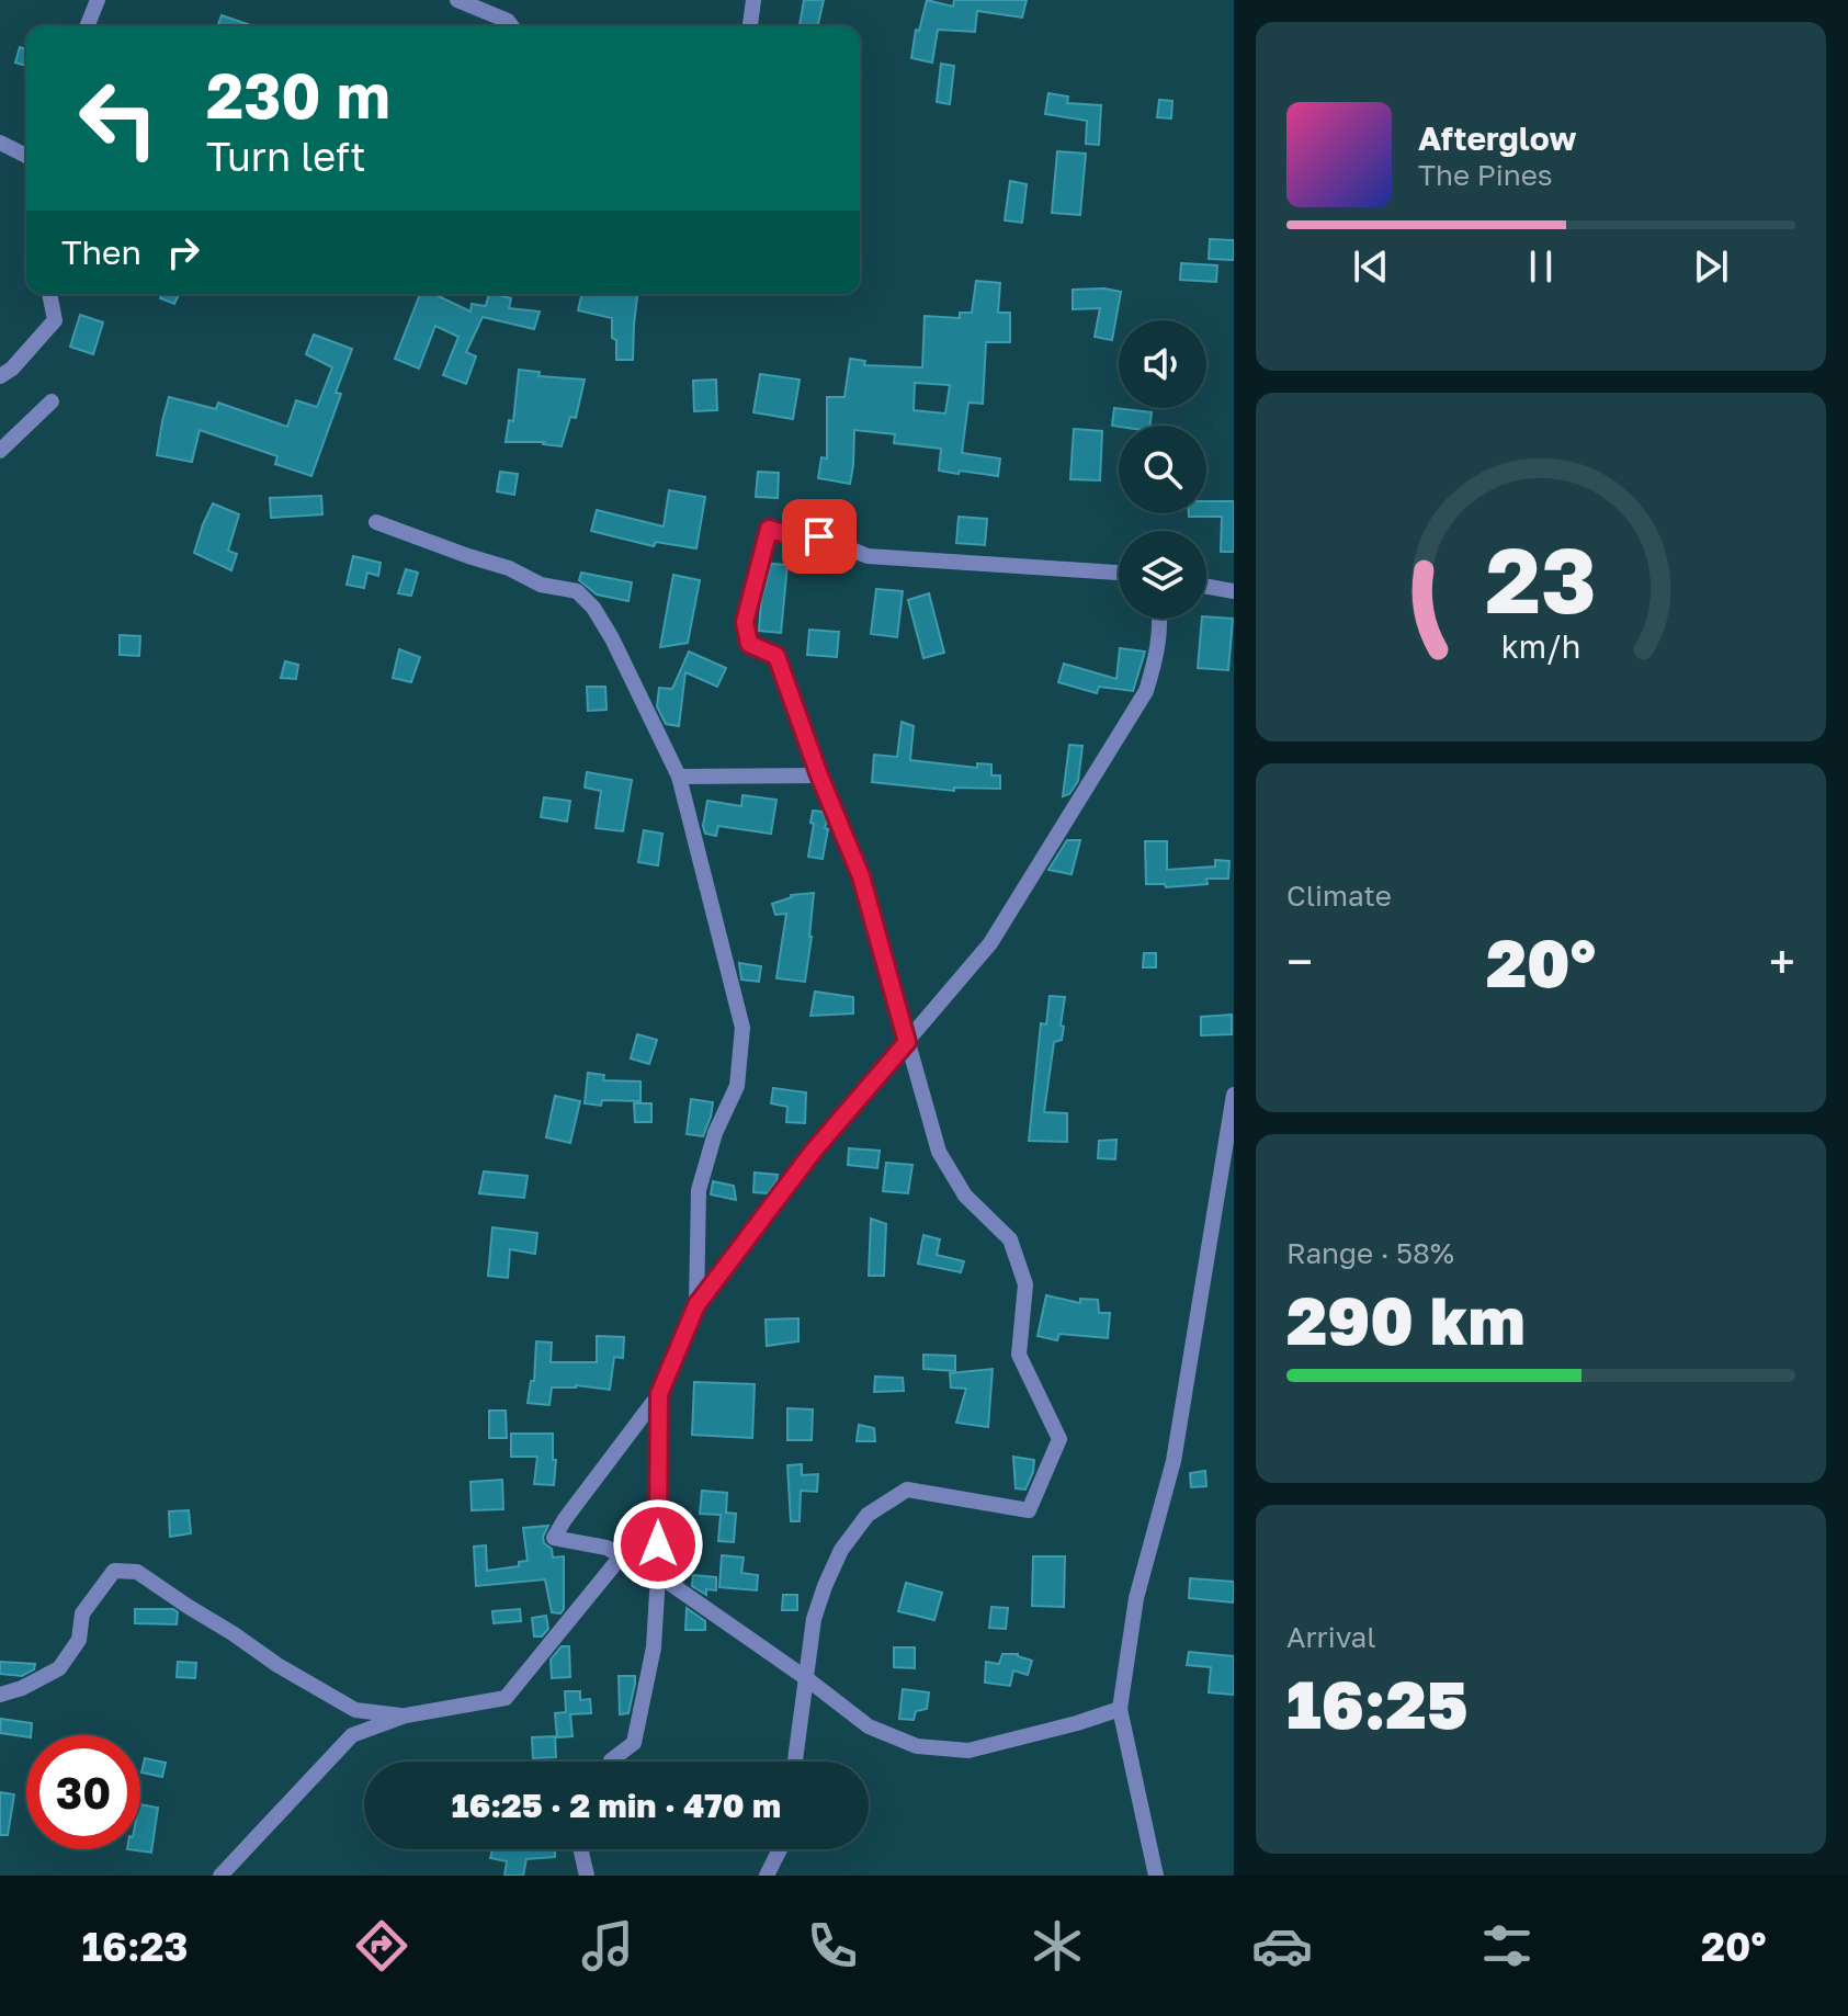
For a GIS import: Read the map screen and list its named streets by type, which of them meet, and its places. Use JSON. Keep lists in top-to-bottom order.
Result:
{
  "page": {
    "turn": ["230 m", "Turn left"],
    "song": ["Afterglow", "The Pines"],
    "then": "Then",
    "tile": [
      "Climate",
      ["Range · 58%", "290 km"],
      ["Arrival", "16:25"]
    ],
    "heat": ["−", "20°", "+"],
    "limit": "30",
    "trip": "16:25 · 2 min · 470 m",
    "tabs": ["16:23", "20°"],
    "gauge": ["23", "km/h"]
  }
}
